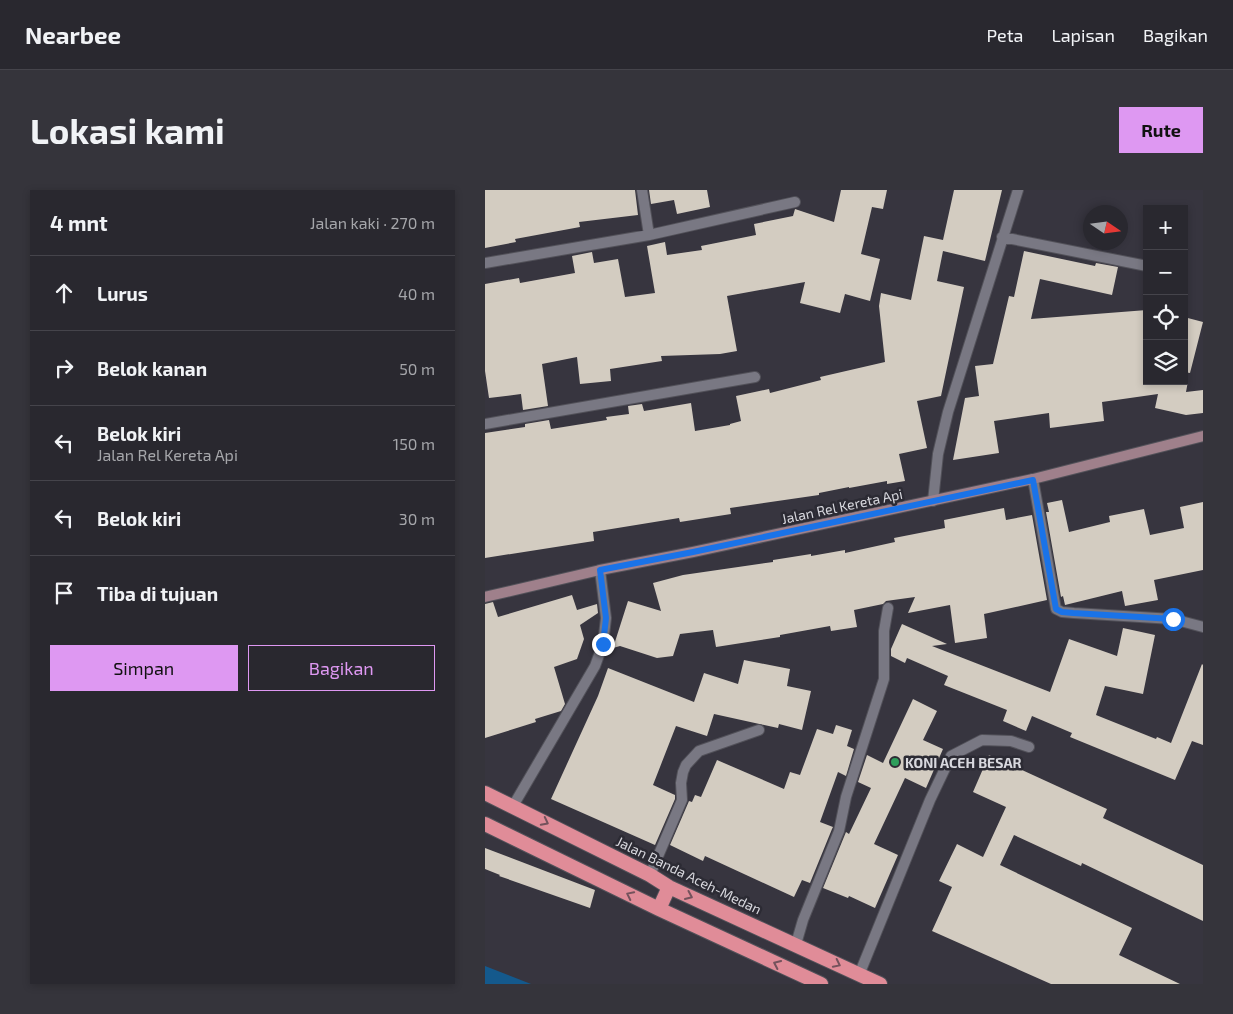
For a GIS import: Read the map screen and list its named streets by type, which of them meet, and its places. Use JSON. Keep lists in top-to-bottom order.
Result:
{
  "streets": {
    "highway": ["Jalan Banda Aceh-Medan"],
    "main road": ["Jalan Rel Kereta Api"]
  },
  "places": ["KONI ACEH BESAR"],
  "north": "right",
  "page": {
    "header": "Nearbee",
    "nav": ["Peta", "Lapisan", "Bagikan"],
    "buttons": [
      "Rute",
      ["Simpan", "Bagikan"]
    ],
    "title": "Lokasi kami",
    "heading": ["4 mnt", "Jalan kaki · 270 m"],
    "map_buttons": ["+", "−"],
    "list": [
      ["Lurus", "40 m"],
      ["Belok kanan", "50 m"],
      ["Belok kiri", "Jalan Rel Kereta Api", "150 m"],
      ["Belok kiri", "30 m"],
      "Tiba di tujuan"
    ]
  }
}
